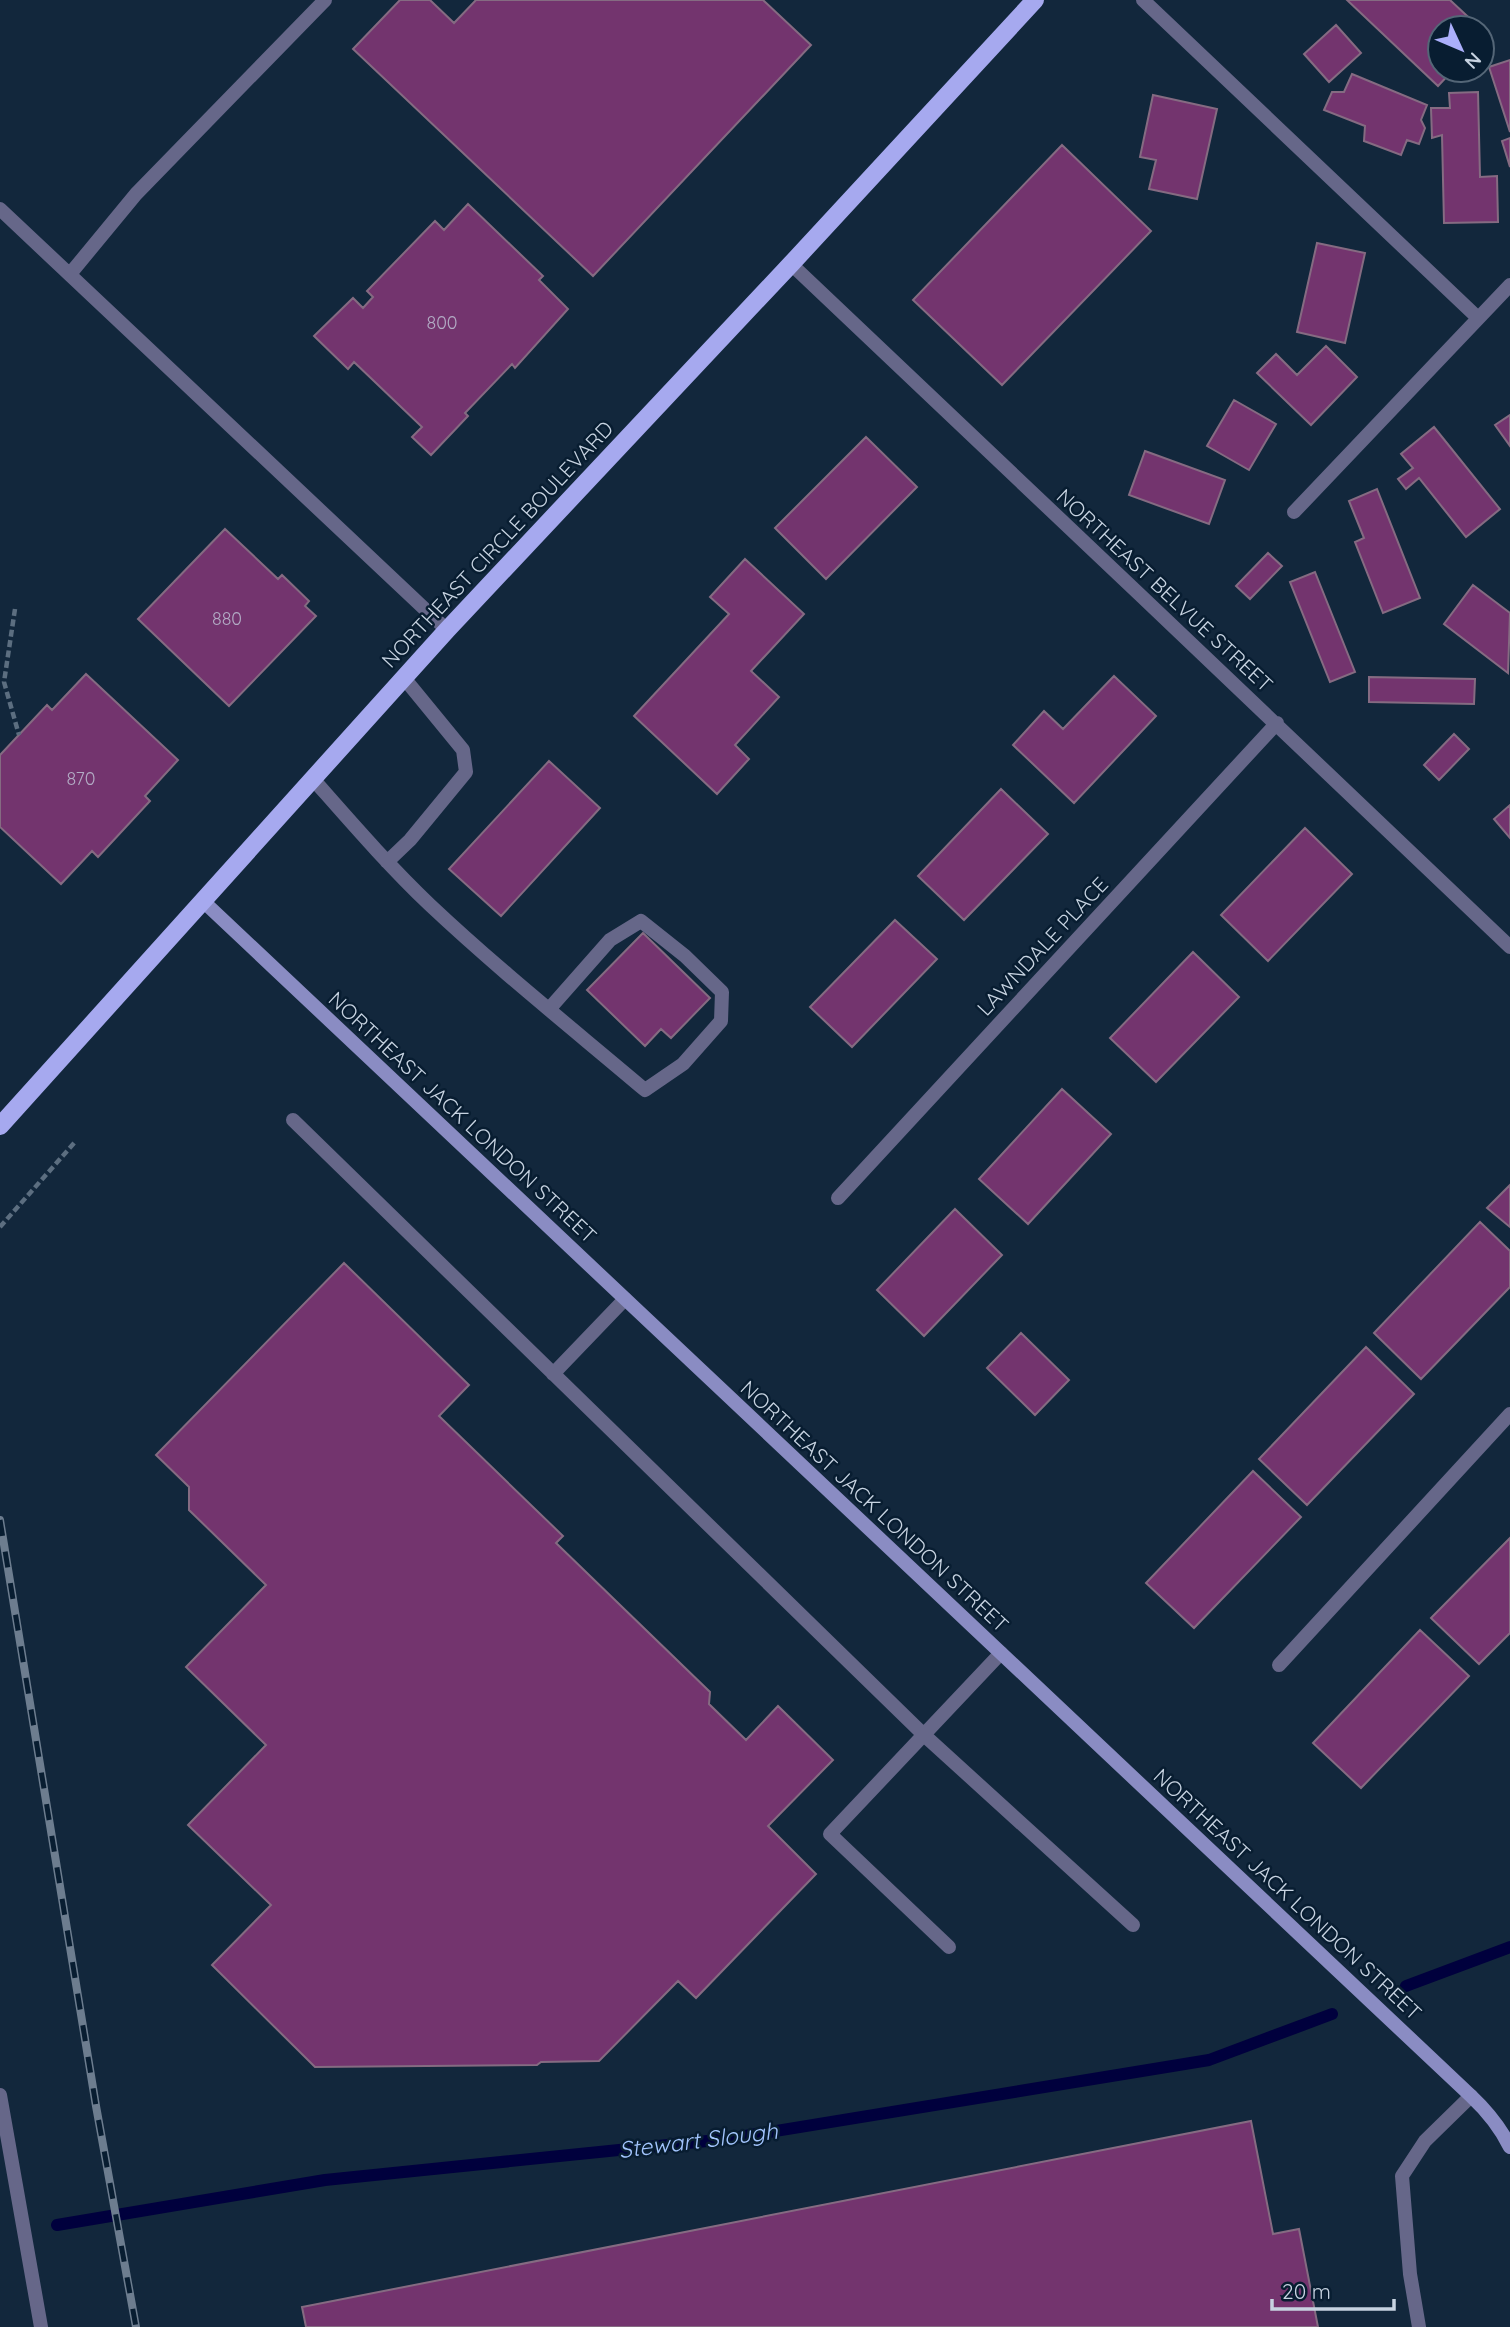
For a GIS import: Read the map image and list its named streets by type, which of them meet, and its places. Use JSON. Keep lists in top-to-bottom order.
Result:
{
  "streets": {
    "main road": ["NORTHEAST CIRCLE BOULEVARD"],
    "street": ["NORTHEAST BELVUE STREET", "LAWNDALE PLACE", "NORTHEAST JACK LONDON STREET"]
  },
  "crossings": [
    ["NORTHEAST CIRCLE BOULEVARD", "NORTHEAST BELVUE STREET"],
    ["NORTHEAST CIRCLE BOULEVARD", "NORTHEAST JACK LONDON STREET"],
    ["NORTHEAST BELVUE STREET", "LAWNDALE PLACE"]
  ],
  "water": ["Stewart Slough"],
  "house_numbers": ["800", "880", "870"],
  "scale_bar": "20 m",
  "north": "bottom right"
}
